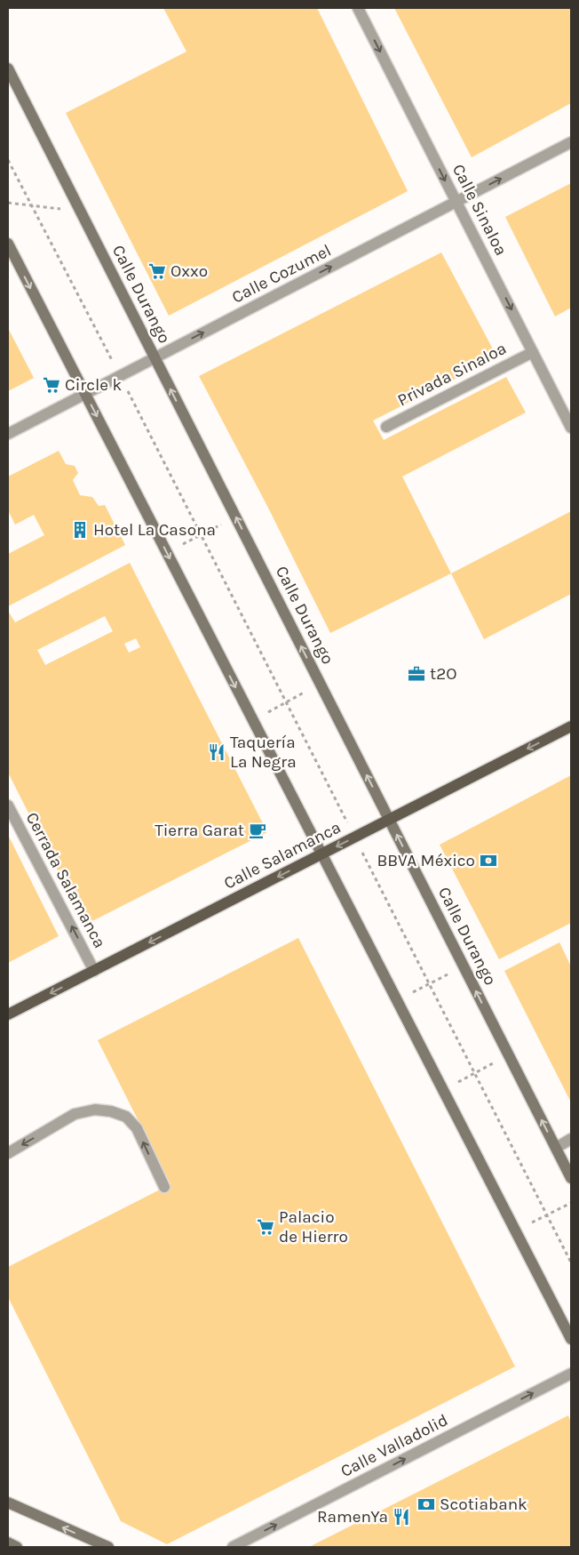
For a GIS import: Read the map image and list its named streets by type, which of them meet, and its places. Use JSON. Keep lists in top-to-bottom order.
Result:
{
  "streets": {
    "main road": ["Calle Durango", "Calle Salamanca"],
    "street": [
      "Calle Sinaloa",
      "Calle Cozumel",
      "Privada Sinaloa",
      "Cerrada Salamanca",
      "Calle Valladolid"
    ]
  },
  "crossings": [
    ["Calle Sinaloa", "Calle Cozumel"],
    ["Calle Sinaloa", "Privada Sinaloa"],
    ["Calle Cozumel", "Calle Durango"],
    ["Calle Durango", "Calle Salamanca"],
    ["Calle Salamanca", "Cerrada Salamanca"]
  ],
  "one_way": [
    "Calle Sinaloa",
    "Calle Cozumel",
    "Calle Salamanca",
    "Cerrada Salamanca",
    "Calle Valladolid"
  ],
  "places": {
    "supermarket": ["Oxxo", "Circle k", "Palacio de Hierro"],
    "building": ["Hotel La Casona"],
    "office": ["t2O"],
    "restaurant": ["Taquería La Negra", "RamenYa"],
    "cafe": ["Tierra Garat"],
    "bank": ["BBVA México", "Scotiabank"]
  }
}
